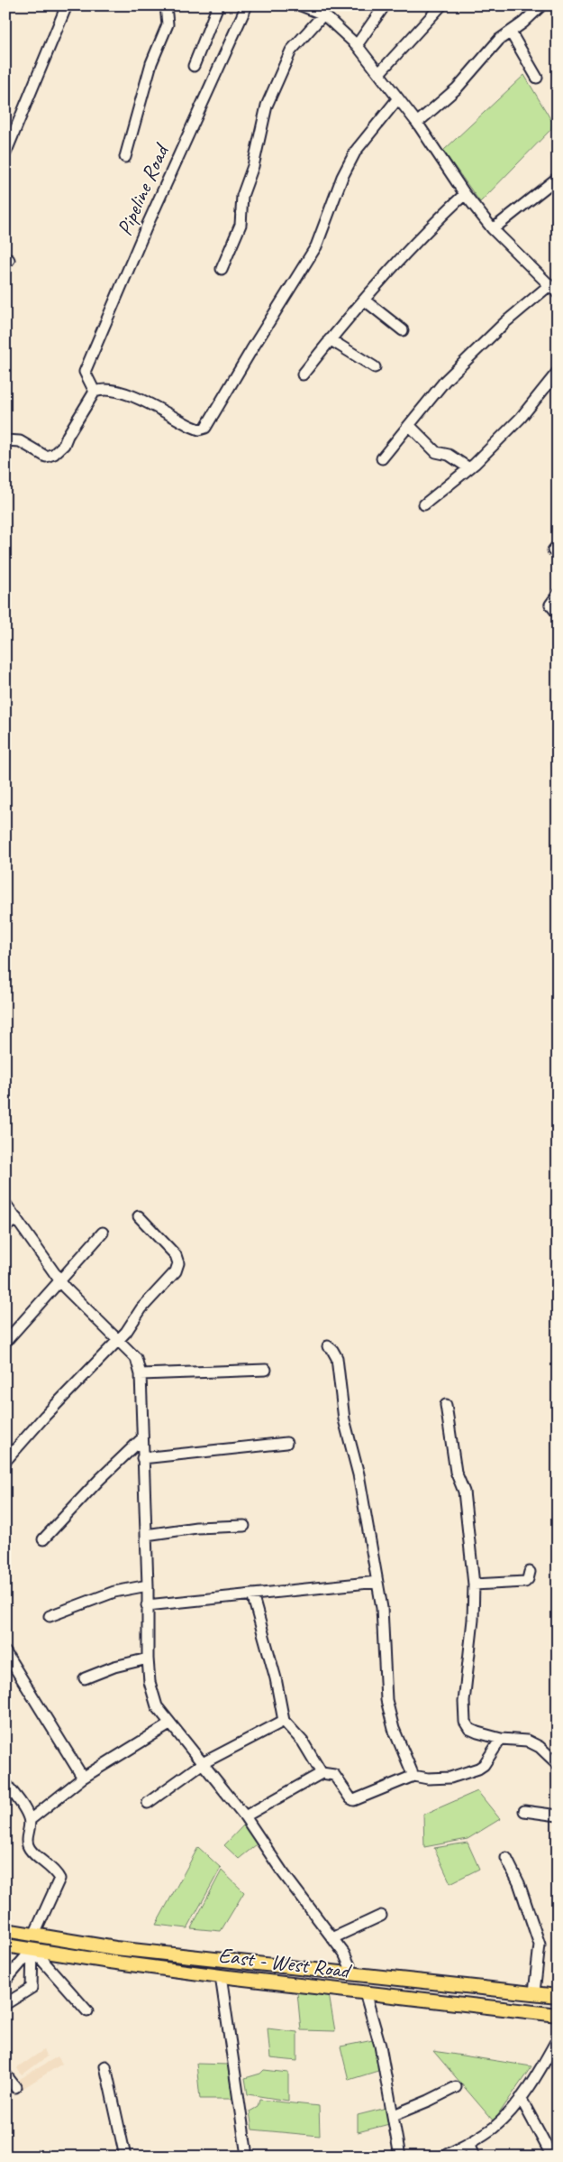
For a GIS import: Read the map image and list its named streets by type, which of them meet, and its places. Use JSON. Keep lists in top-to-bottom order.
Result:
{
  "streets": {
    "main road": ["East - West Road"],
    "street": ["Pipeline Road"]
  }
}
